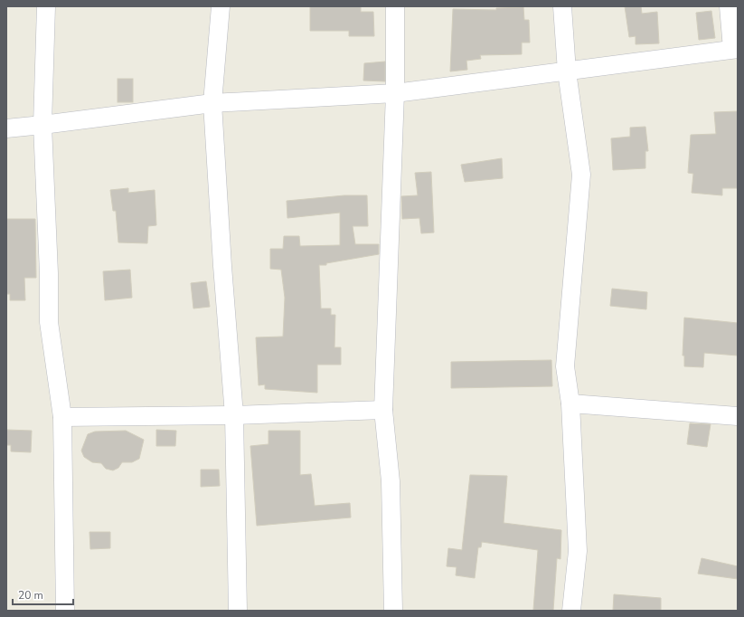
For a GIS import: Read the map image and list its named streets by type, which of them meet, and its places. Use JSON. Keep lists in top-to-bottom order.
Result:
{
  "scale_bar": "20 m"
}
